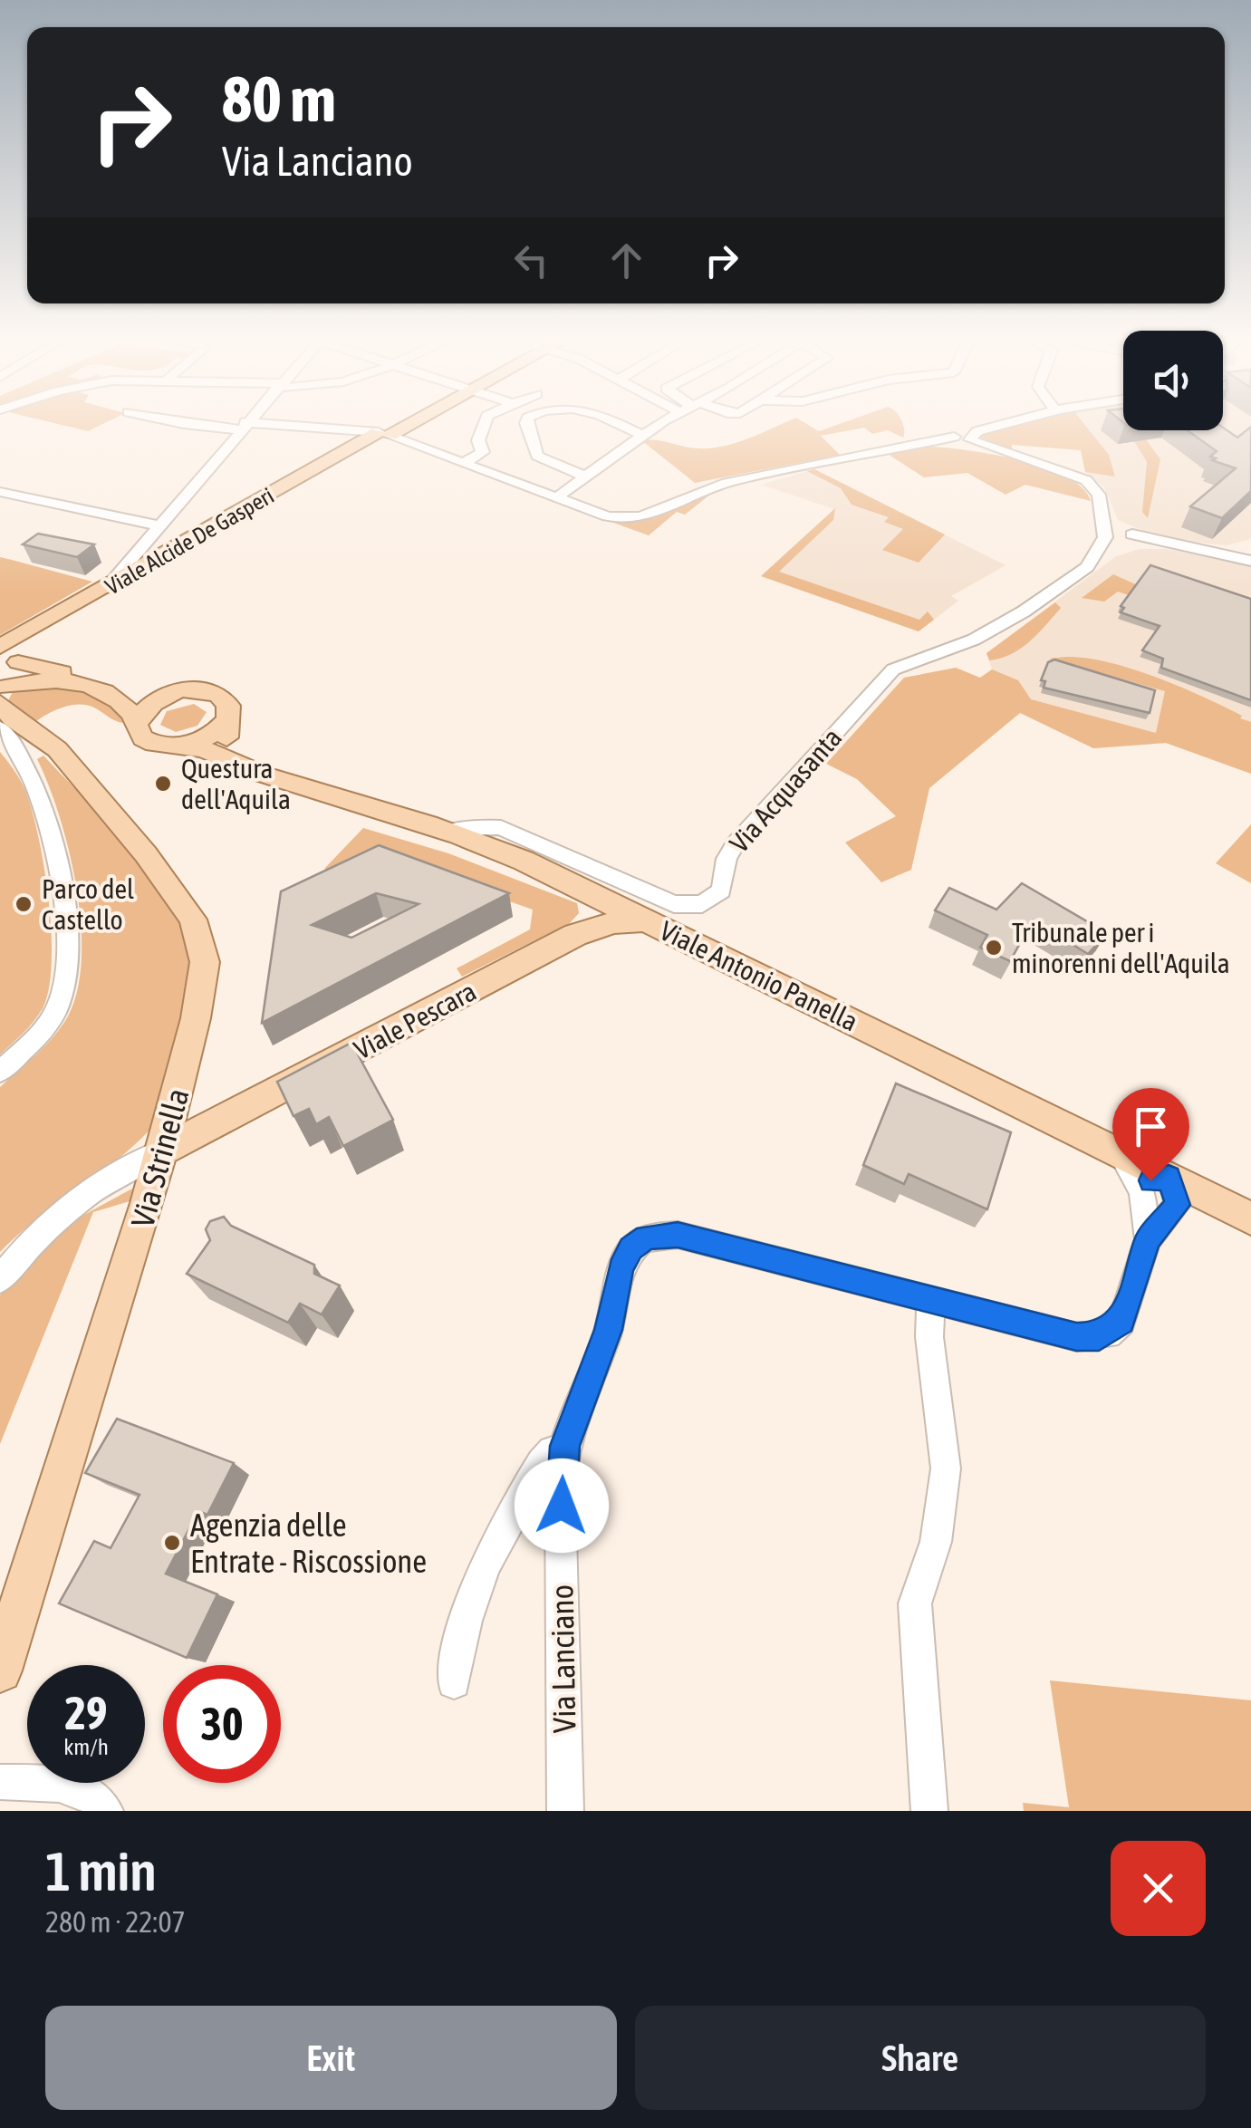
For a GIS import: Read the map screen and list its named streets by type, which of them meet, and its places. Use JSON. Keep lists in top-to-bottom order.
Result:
{
  "streets": {
    "main road": [
      "Viale Alcide De Gasperi",
      "Viale Antonio Panella",
      "Viale Pescara",
      "Via Strinella"
    ],
    "street": ["Via Acquasanta", "Via Lanciano"]
  },
  "crossings": [
    ["Via Acquasanta", "Viale Antonio Panella"],
    ["Viale Antonio Panella", "Viale Pescara"],
    ["Viale Antonio Panella", "Via Lanciano"],
    ["Viale Pescara", "Via Strinella"]
  ],
  "places": [
    "Questura dell'Aquila",
    "Parco del Castello",
    "Tribunale per i minorenni dell'Aquila",
    "Agenzia delle Entrate - Riscossione"
  ],
  "page": {
    "turn": ["80 m", "Via Lanciano"],
    "speed": "29 km/h",
    "limit": "30",
    "heading": ["1 min", "280 m · 22:07"],
    "buttons": ["Exit", "Share"]
  }
}
